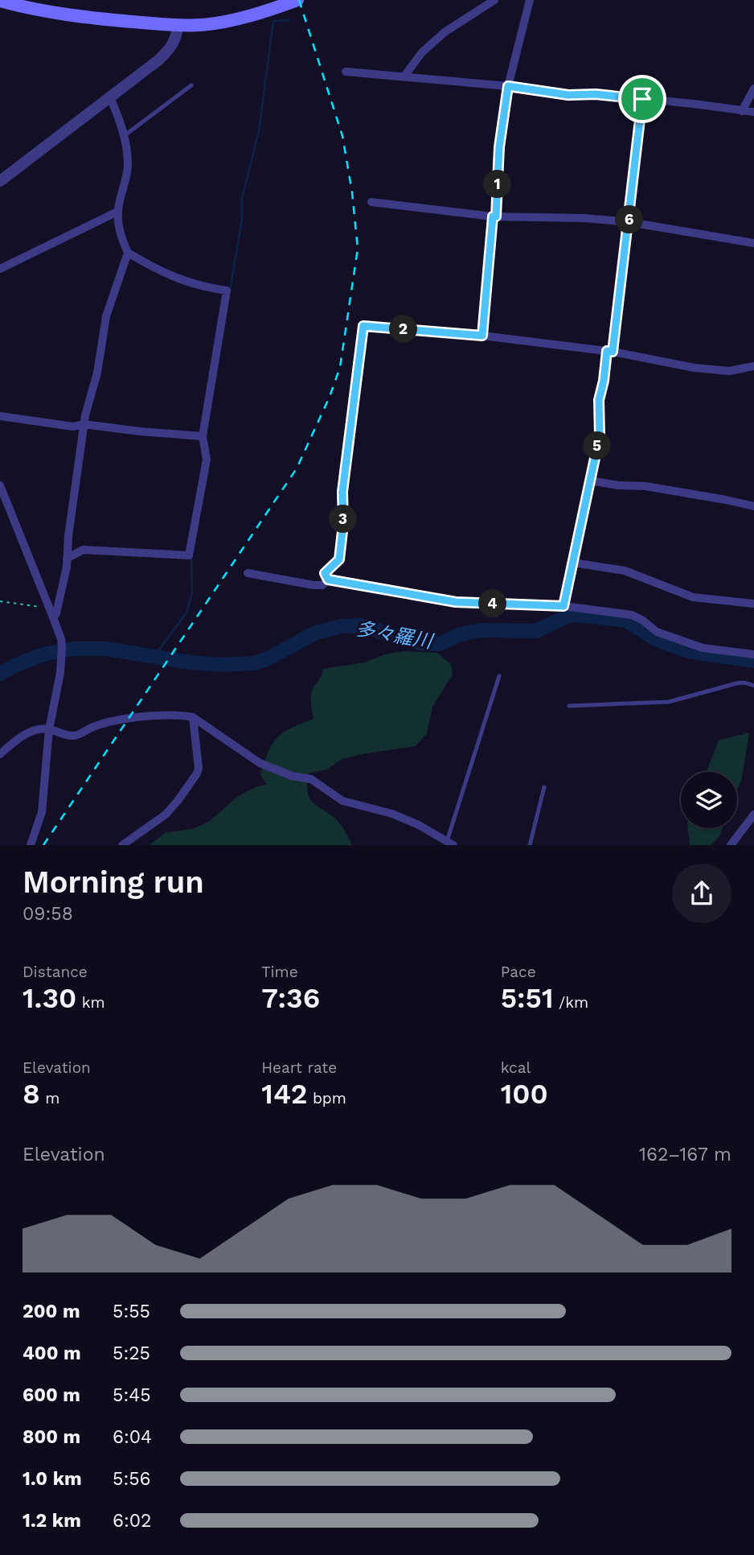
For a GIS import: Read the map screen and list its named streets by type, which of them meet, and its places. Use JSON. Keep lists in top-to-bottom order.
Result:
{
  "water": ["多々羅川"],
  "page": {
    "pins": [
      "1",
      "6",
      "2",
      "5",
      "3",
      "4"
    ],
    "heading": ["Morning run", "09:58"],
    "stats": [
      ["Distance", "1.30 km"],
      ["Time", "7:36"],
      ["Pace", "5:51 /km"],
      ["Elevation", "8 m"],
      ["Heart rate", "142 bpm"],
      ["kcal", "100"]
    ],
    "chart": ["Elevation", "162–167 m"],
    "list": [
      {
        "name": "200 m",
        "note": "5:55"
      },
      {
        "name": "400 m",
        "note": "5:25"
      },
      {
        "name": "600 m",
        "note": "5:45"
      },
      {
        "name": "800 m",
        "note": "6:04"
      },
      {
        "name": "1.0 km",
        "note": "5:56"
      },
      {
        "name": "1.2 km",
        "note": "6:02"
      }
    ]
  }
}
